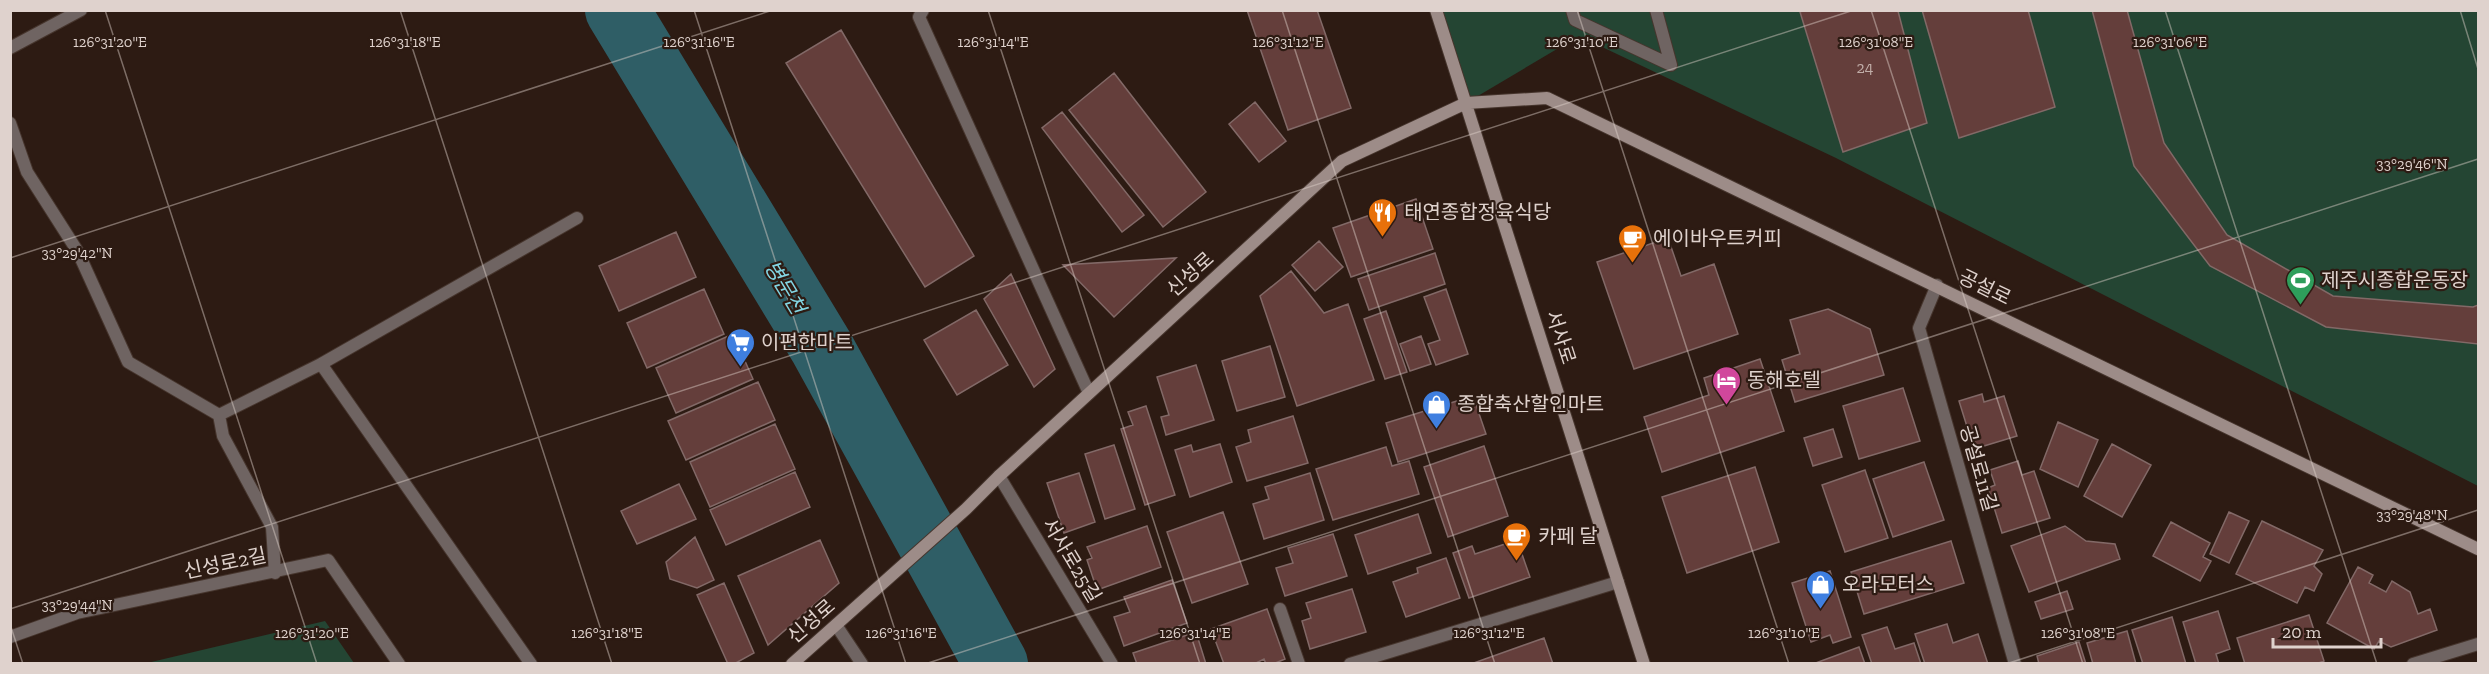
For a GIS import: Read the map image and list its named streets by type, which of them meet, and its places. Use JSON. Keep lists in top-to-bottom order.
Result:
{
  "streets": {
    "street": [
      "신성로",
      "공설로",
      "서사로",
      "공설로11길",
      "서사로25길",
      "신성로2길"
    ]
  },
  "crossings": [
    ["신성로", "공설로"],
    ["신성로", "서사로"],
    ["신성로", "서사로25길"],
    ["공설로", "서사로"],
    ["공설로", "공설로11길"]
  ],
  "water": ["병문천"],
  "places": {
    "restaurant": ["태연종합정육식당"],
    "cafe": ["에이바우트커피", "카페 달"],
    "sports": ["제주시종합운동장"],
    "supermarket": ["이편한마트"],
    "hotel": ["동해호텔"],
    "shop": ["종합축산할인마트", "오라모터스"]
  },
  "house_numbers": ["24"],
  "scale_bar": "20 m",
  "coordinates": [
    "126°31'20\"E",
    "126°31'18\"E",
    "126°31'16\"E",
    "126°31'14\"E",
    "126°31'12\"E",
    "126°31'10\"E",
    "126°31'08\"E",
    "126°31'06\"E",
    "33°29'46\"N",
    "33°29'42\"N",
    "33°29'48\"N",
    "33°29'44\"N"
  ]
}
